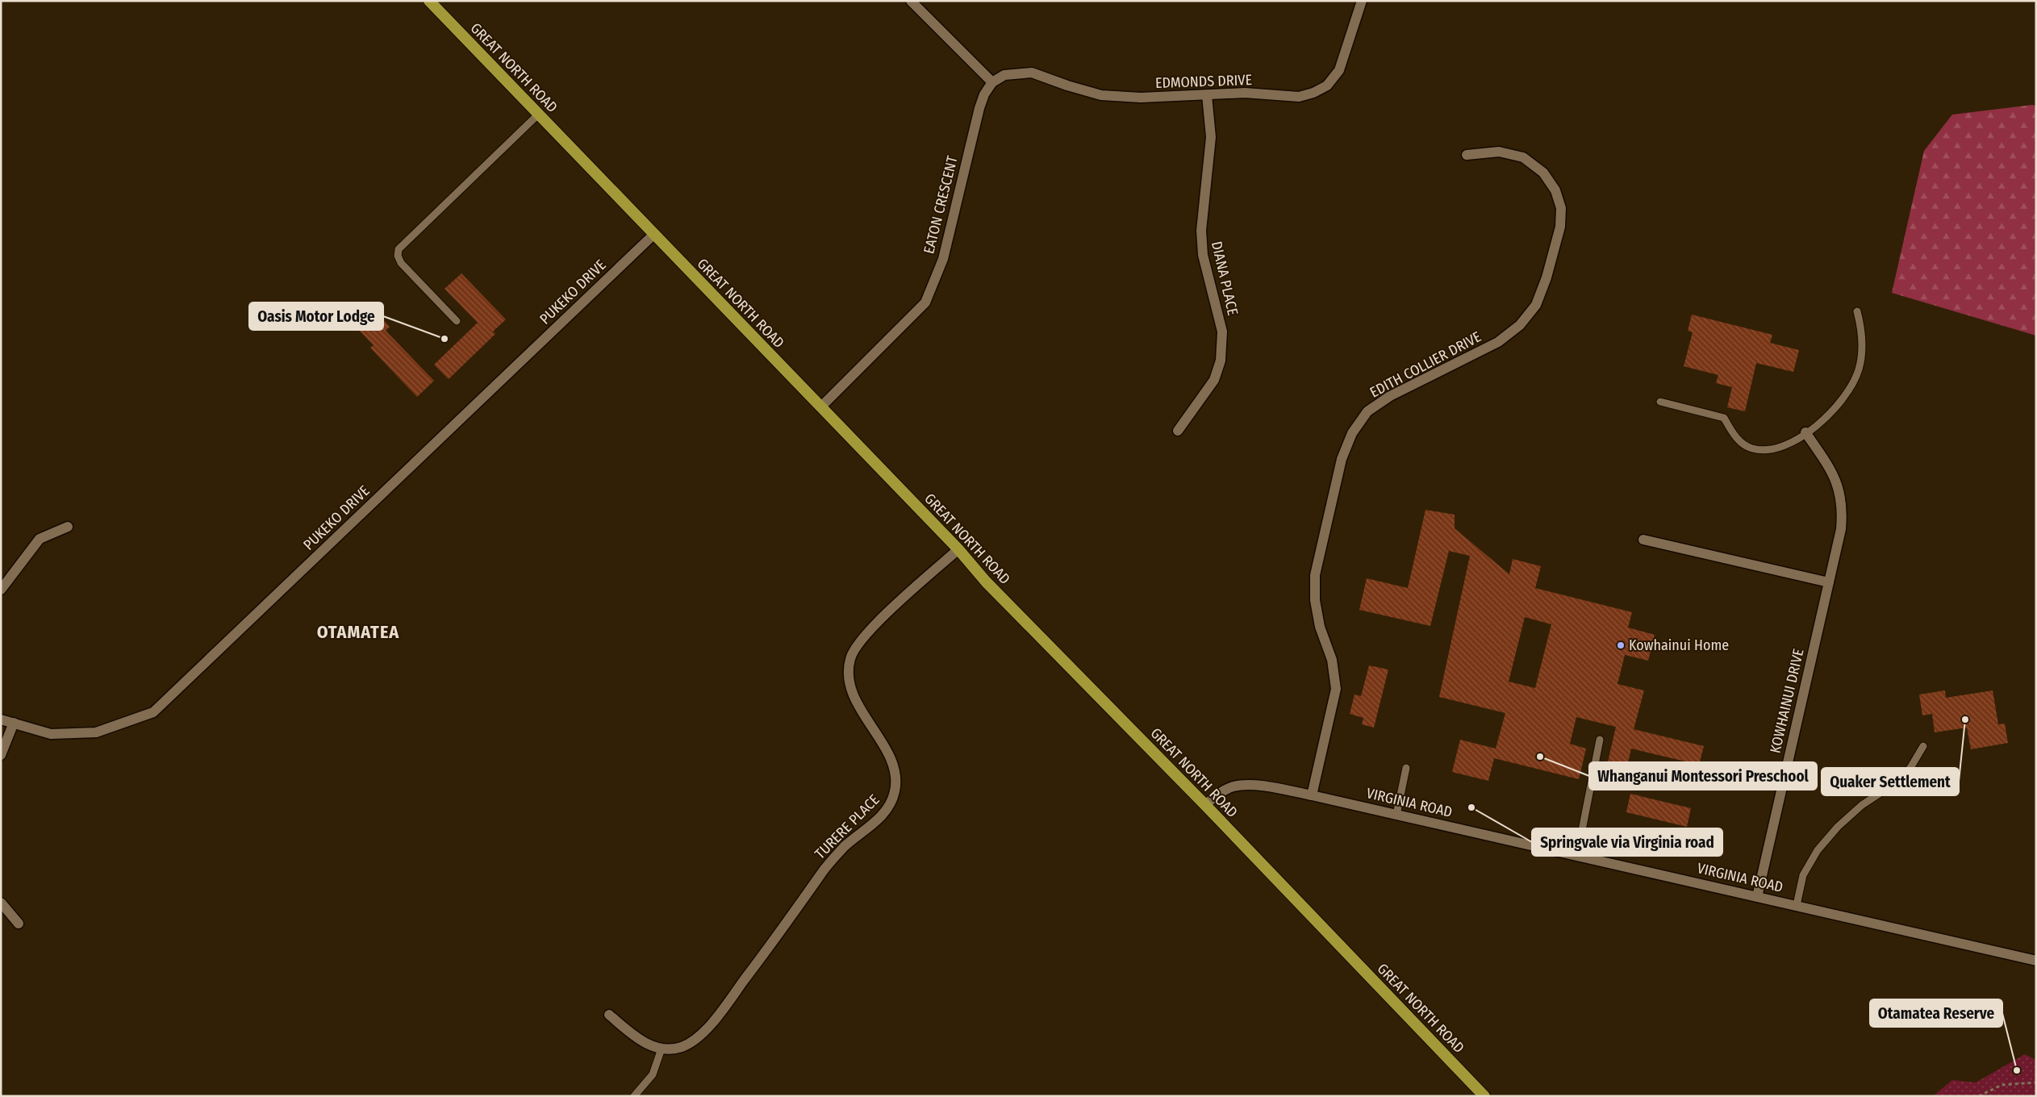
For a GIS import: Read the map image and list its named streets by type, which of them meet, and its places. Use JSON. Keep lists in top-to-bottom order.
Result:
{
  "streets": {
    "highway": ["GREAT NORTH ROAD"],
    "street": [
      "EDMONDS DRIVE",
      "EATON CRESCENT",
      "DIANA PLACE",
      "PUKEKO DRIVE",
      "EDITH COLLIER DRIVE",
      "KOWHAINUI DRIVE",
      "VIRGINIA ROAD",
      "TURERE PLACE"
    ]
  },
  "crossings": [
    ["GREAT NORTH ROAD", "EATON CRESCENT"],
    ["GREAT NORTH ROAD", "PUKEKO DRIVE"],
    ["GREAT NORTH ROAD", "VIRGINIA ROAD"],
    ["GREAT NORTH ROAD", "TURERE PLACE"],
    ["EDMONDS DRIVE", "EATON CRESCENT"],
    ["EDMONDS DRIVE", "DIANA PLACE"],
    ["EDITH COLLIER DRIVE", "VIRGINIA ROAD"],
    ["KOWHAINUI DRIVE", "VIRGINIA ROAD"]
  ],
  "districts": ["OTAMATEA"],
  "places": [
    "Oasis Motor Lodge",
    "Kowhainui Home",
    "Quaker Settlement",
    "Whanganui Montessori Preschool",
    "Springvale via Virginia road",
    "Otamatea Reserve"
  ]
}
